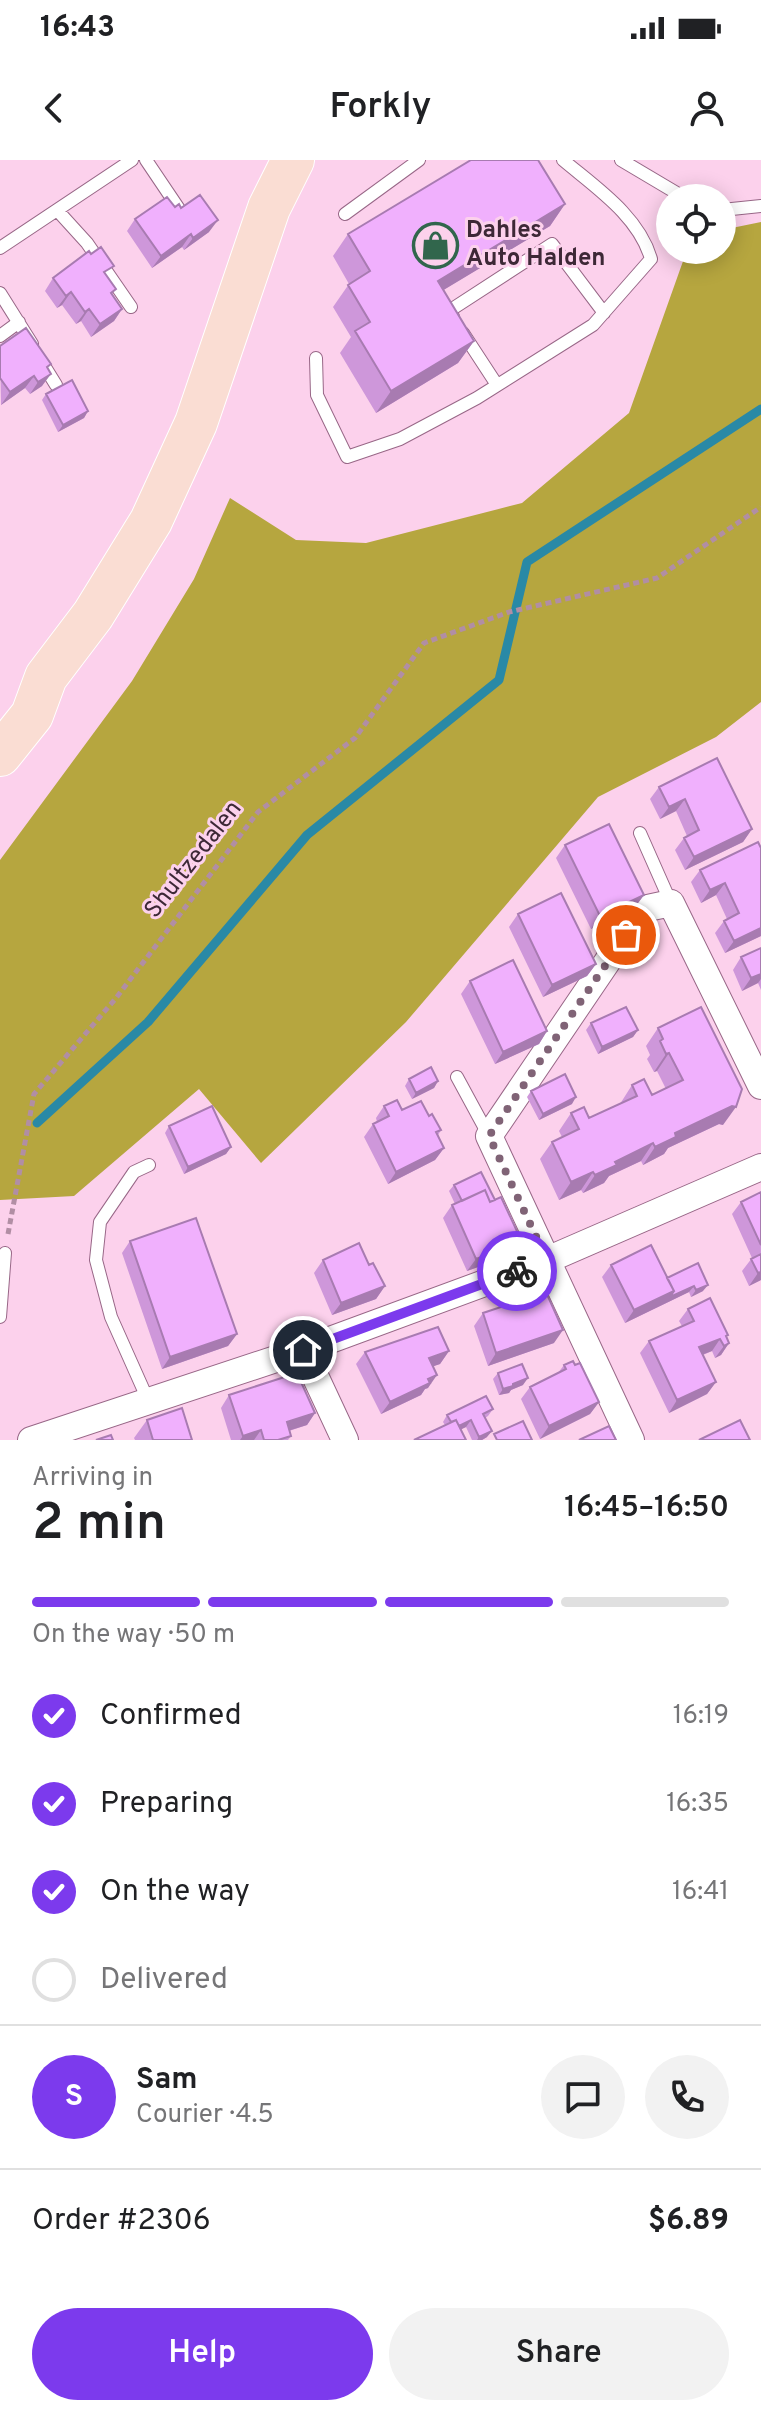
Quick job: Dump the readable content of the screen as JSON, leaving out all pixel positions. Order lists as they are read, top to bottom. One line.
{"streets":{"path":["Shultzedalen"]},"places":{"shop":["Dahles Auto Halden"]},"page":{"status":"16:43","header":"Forkly","heading":["2 min","Arriving in","16:45–16:50"],"panel":["Sam","Courier · 4.5","Order #2306","$6.89"],"bar":"On the way · 50 m","list":[["Confirmed","16:19"],["Preparing","16:35"],["On the way","16:41"],"Delivered"],"round":"S","buttons":["Help","Share"]}}
